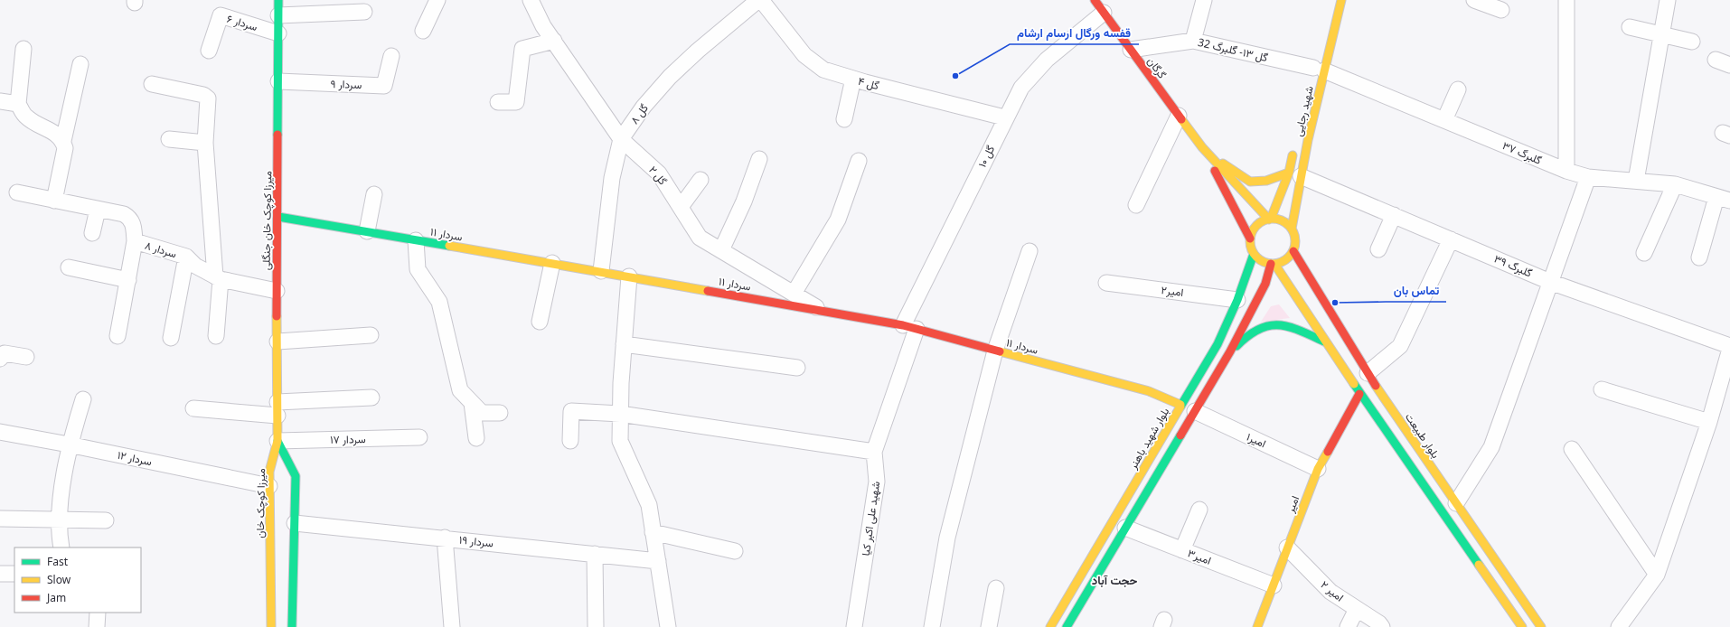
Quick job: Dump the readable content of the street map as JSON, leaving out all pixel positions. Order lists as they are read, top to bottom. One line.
{"streets":{"main road":["گرگان","شهید رجایی","میرزا کوچک خان جنگلی","سردار ۱۱","بلوار طبیعت","بلوار شهید باهنر","میرزا کوچک خان","امیر"],"street":["سردار ۶","گل ۱۳- گلبرگ 32","گل ۴","سردار ۹","گل ۸","گلبرگ ۳۷","گل ۱۰","گل ۲","سردار ۸","گلبرگ ۳۹","امیر۲","سردار ۱۷","امیر۱","سردار ۱۲","شهید علی اکبر کیا","سردار ۱۹","امیر۳","امیر ۲"]},"crossings":[["سردار ۶","میرزا کوچک خان جنگلی"],["گل ۱۳- گلبرگ 32","گرگان"],["گل ۱۳- گلبرگ 32","شهید رجایی"],["گل ۱۳- گلبرگ 32","گلبرگ ۳۷"],["گرگان","گل ۱۰"],["گل ۴","گل ۱۰"],["سردار ۹","میرزا کوچک خان جنگلی"],["شهید رجایی","گلبرگ ۳۷"],["شهید رجایی","گلبرگ ۳۹"],["شهید رجایی","بلوار طبیعت"],["شهید رجایی","بلوار شهید باهنر"],["گل ۸","گل ۲"],["گل ۸","سردار ۱۱"],["گل ۱۰","سردار ۱۱"],["گل ۱۰","شهید علی اکبر کیا"],["گل ۲","سردار ۱۱"],["میرزا کوچک خان جنگلی","سردار ۱۱"],["میرزا کوچک خان جنگلی","سردار ۸"],["میرزا کوچک خان جنگلی","سردار ۱۷"],["میرزا کوچک خان جنگلی","میرزا کوچک خان"],["سردار ۱۱","بلوار شهید باهنر"],["سردار ۱۱","امیر۱"],["سردار ۱۱","شهید علی اکبر کیا"],["امیر۲","بلوار شهید باهنر"],["بلوار طبیعت","بلوار شهید باهنر"],["بلوار شهید باهنر","امیر۱"],["بلوار شهید باهنر","امیر۳"],["سردار ۱۷","میرزا کوچک خان"],["امیر۱","امیر"],["سردار ۱۲","میرزا کوچک خان"],["امیر","امیر۳"],["امیر","امیر ۲"]],"districts":["حجت آباد"],"places":["قفسه ورگال ارسام ارشام","تماس بان"],"legend":["Fast","Slow","Jam"]}
